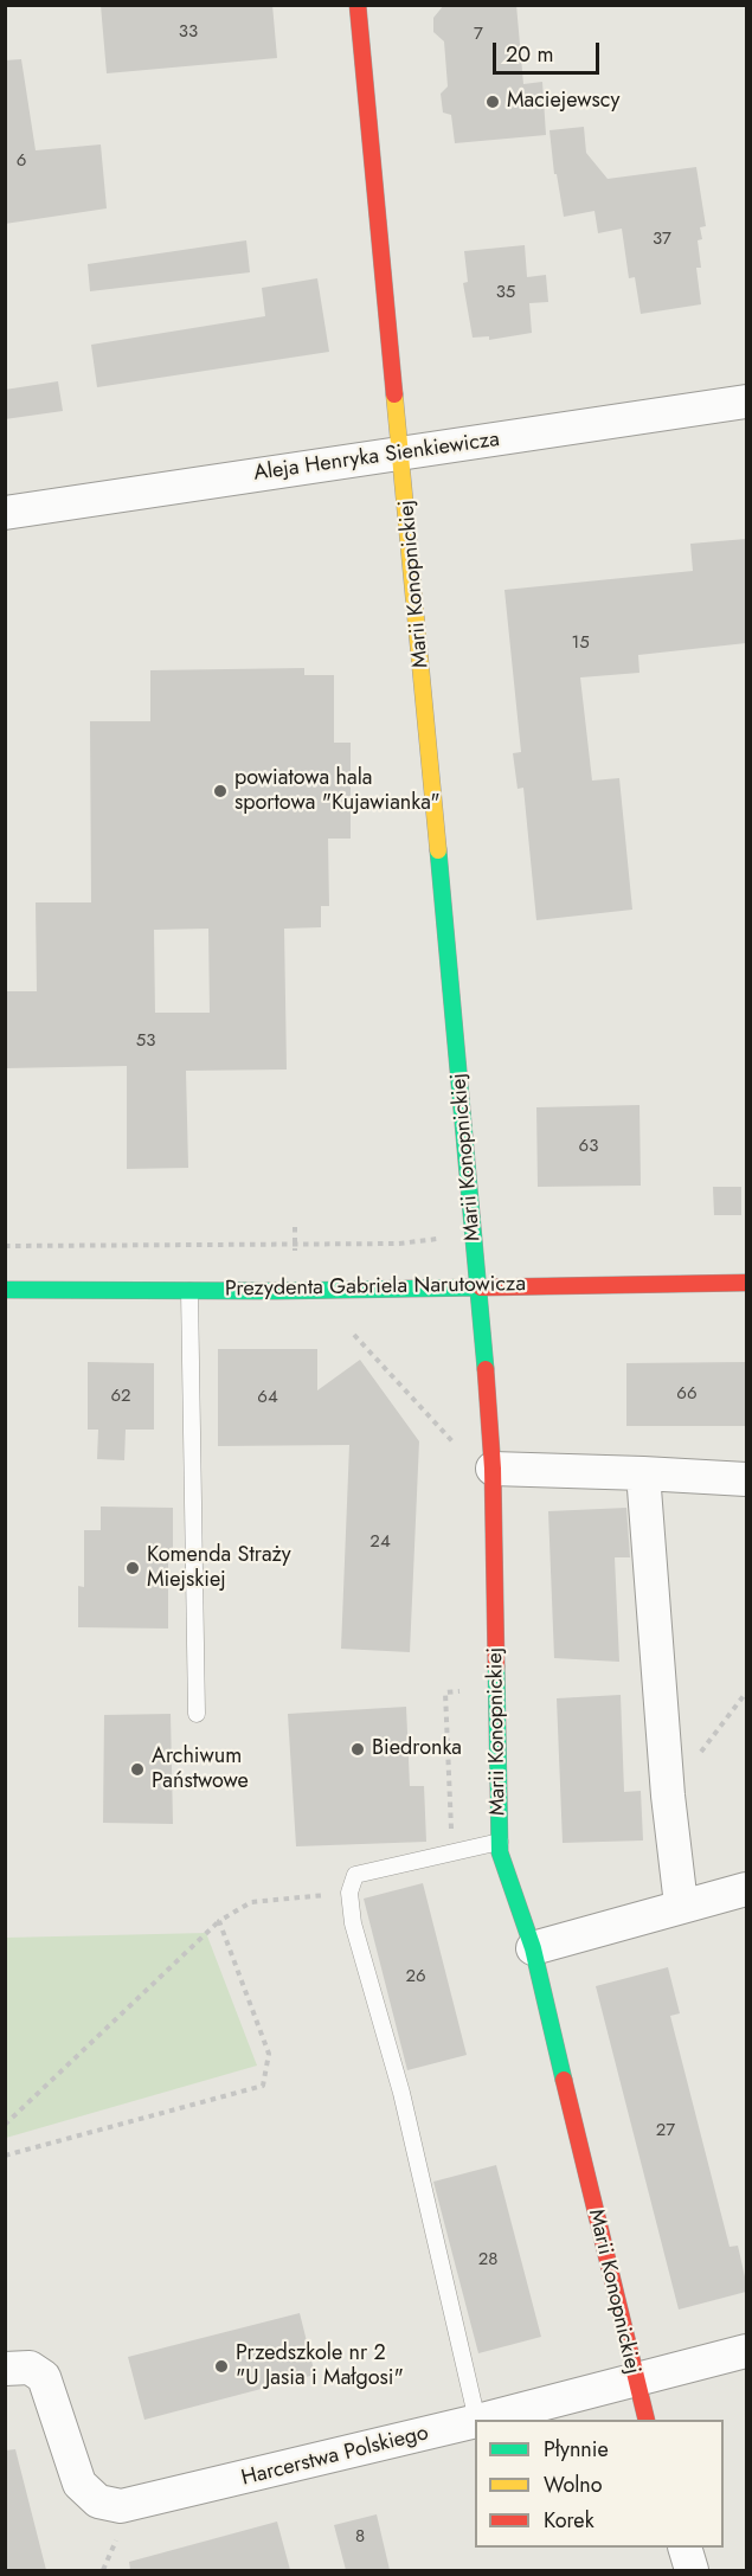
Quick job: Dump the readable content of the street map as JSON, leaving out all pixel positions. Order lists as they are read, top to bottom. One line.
{"streets":{"street":["Aleja Henryka Sienkiewicza","Marii Konopnickiej","Prezydenta Gabriela Narutowicza","Harcerstwa Polskiego"]},"crossings":[["Aleja Henryka Sienkiewicza","Marii Konopnickiej"],["Marii Konopnickiej","Prezydenta Gabriela Narutowicza"],["Marii Konopnickiej","Harcerstwa Polskiego"]],"places":["Maciejewscy","powiatowa hala sportowa \"Kujawianka\"","Komenda Straży Miejskiej","Biedronka","Archiwum Państwowe","Przedszkole nr 2 \"U Jasia i Małgosi\""],"house_numbers":["33","7","6","37","35","15","53","63","66","62","64","24","26","27","28","8"],"legend":["Płynnie","Wolno","Korek"],"scale_bar":"20 m"}
